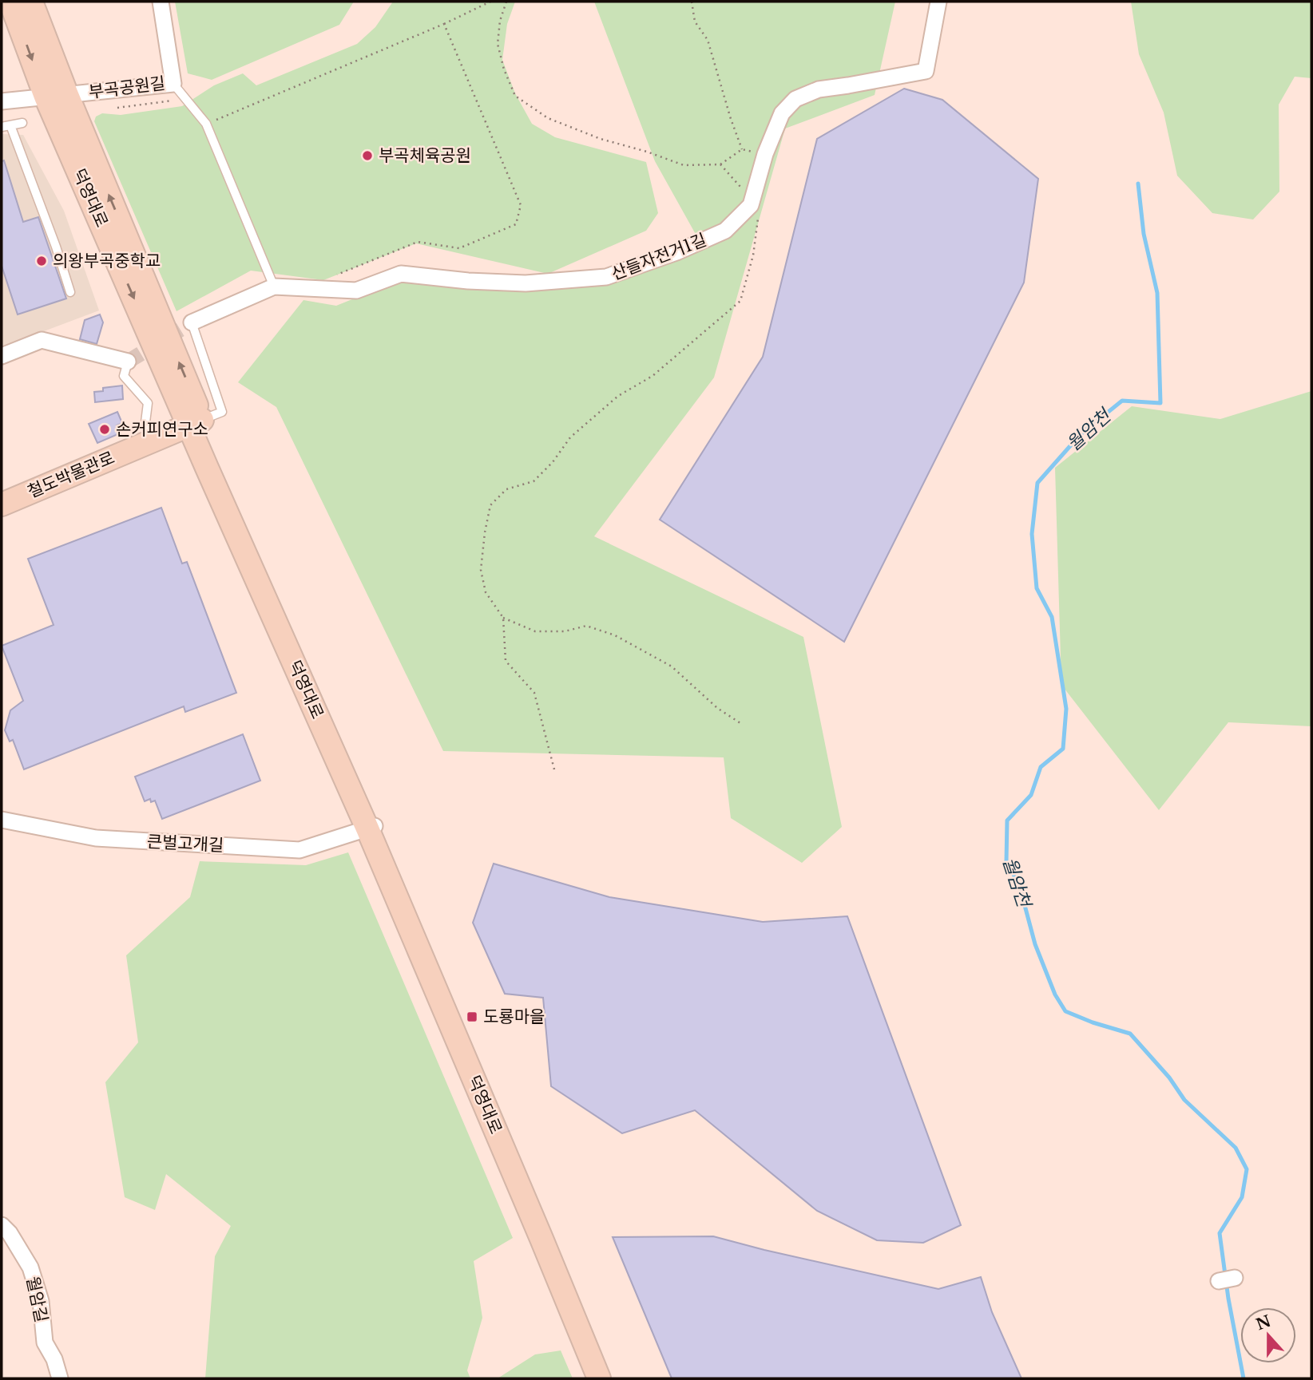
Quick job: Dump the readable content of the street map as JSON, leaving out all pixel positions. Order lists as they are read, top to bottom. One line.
{"streets":{"street":["부곡공원길","덕영대로","산들자전거1길","철도박물관로","큰벌고개길","월암길"]},"crossings":[["부곡공원길","덕영대로"],["덕영대로","철도박물관로"],["덕영대로","큰벌고개길"]],"water":["월암천"],"places":{"other":["부곡체육공원","의왕부곡중학교","손커피연구소"],"transit":["도룡마을"]},"north":"top"}
